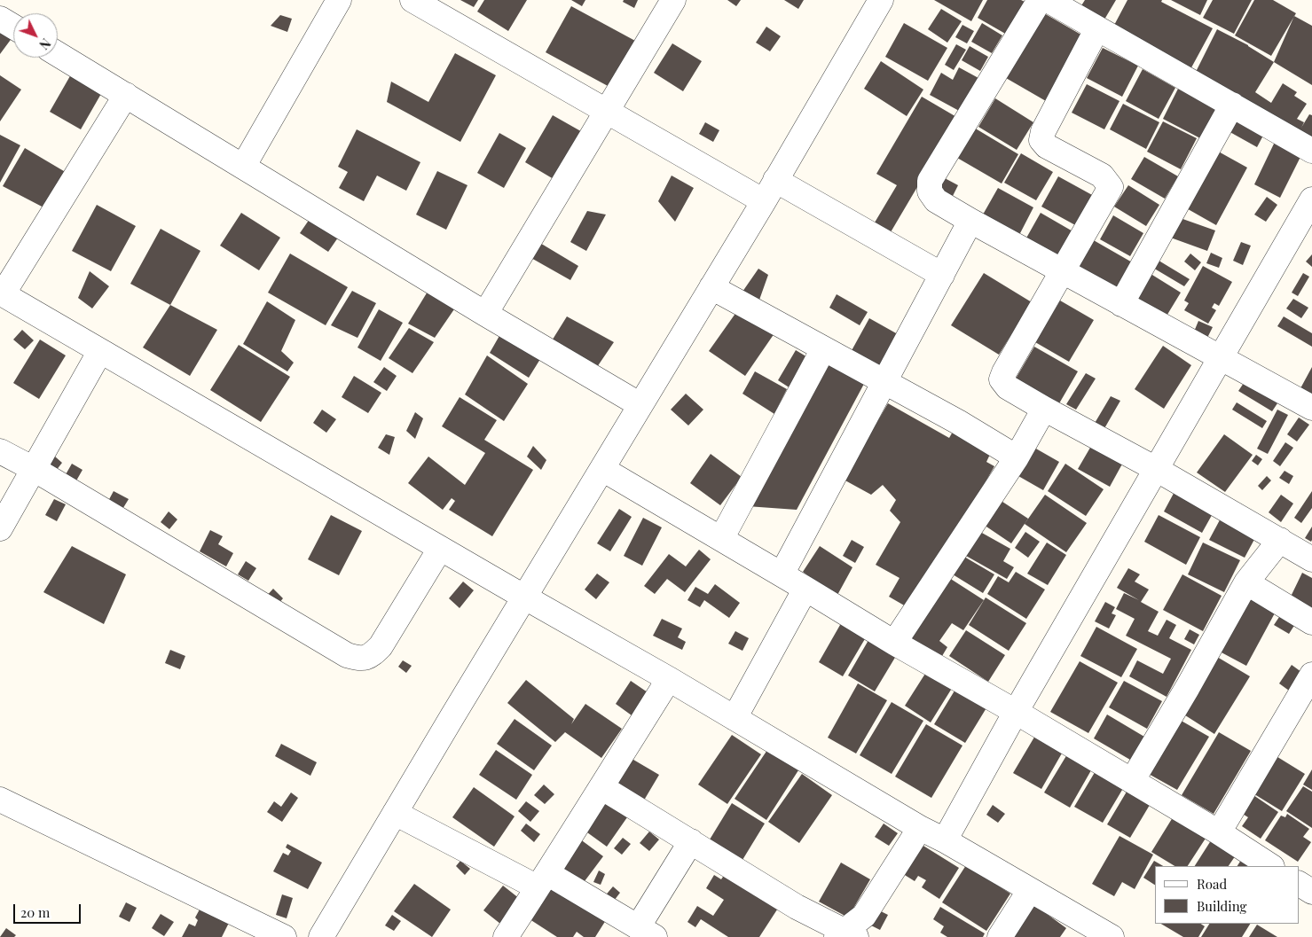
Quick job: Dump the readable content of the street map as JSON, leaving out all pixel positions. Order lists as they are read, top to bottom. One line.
{"legend":["Road","Building"],"scale_bar":"20 m","north":"bottom right"}
